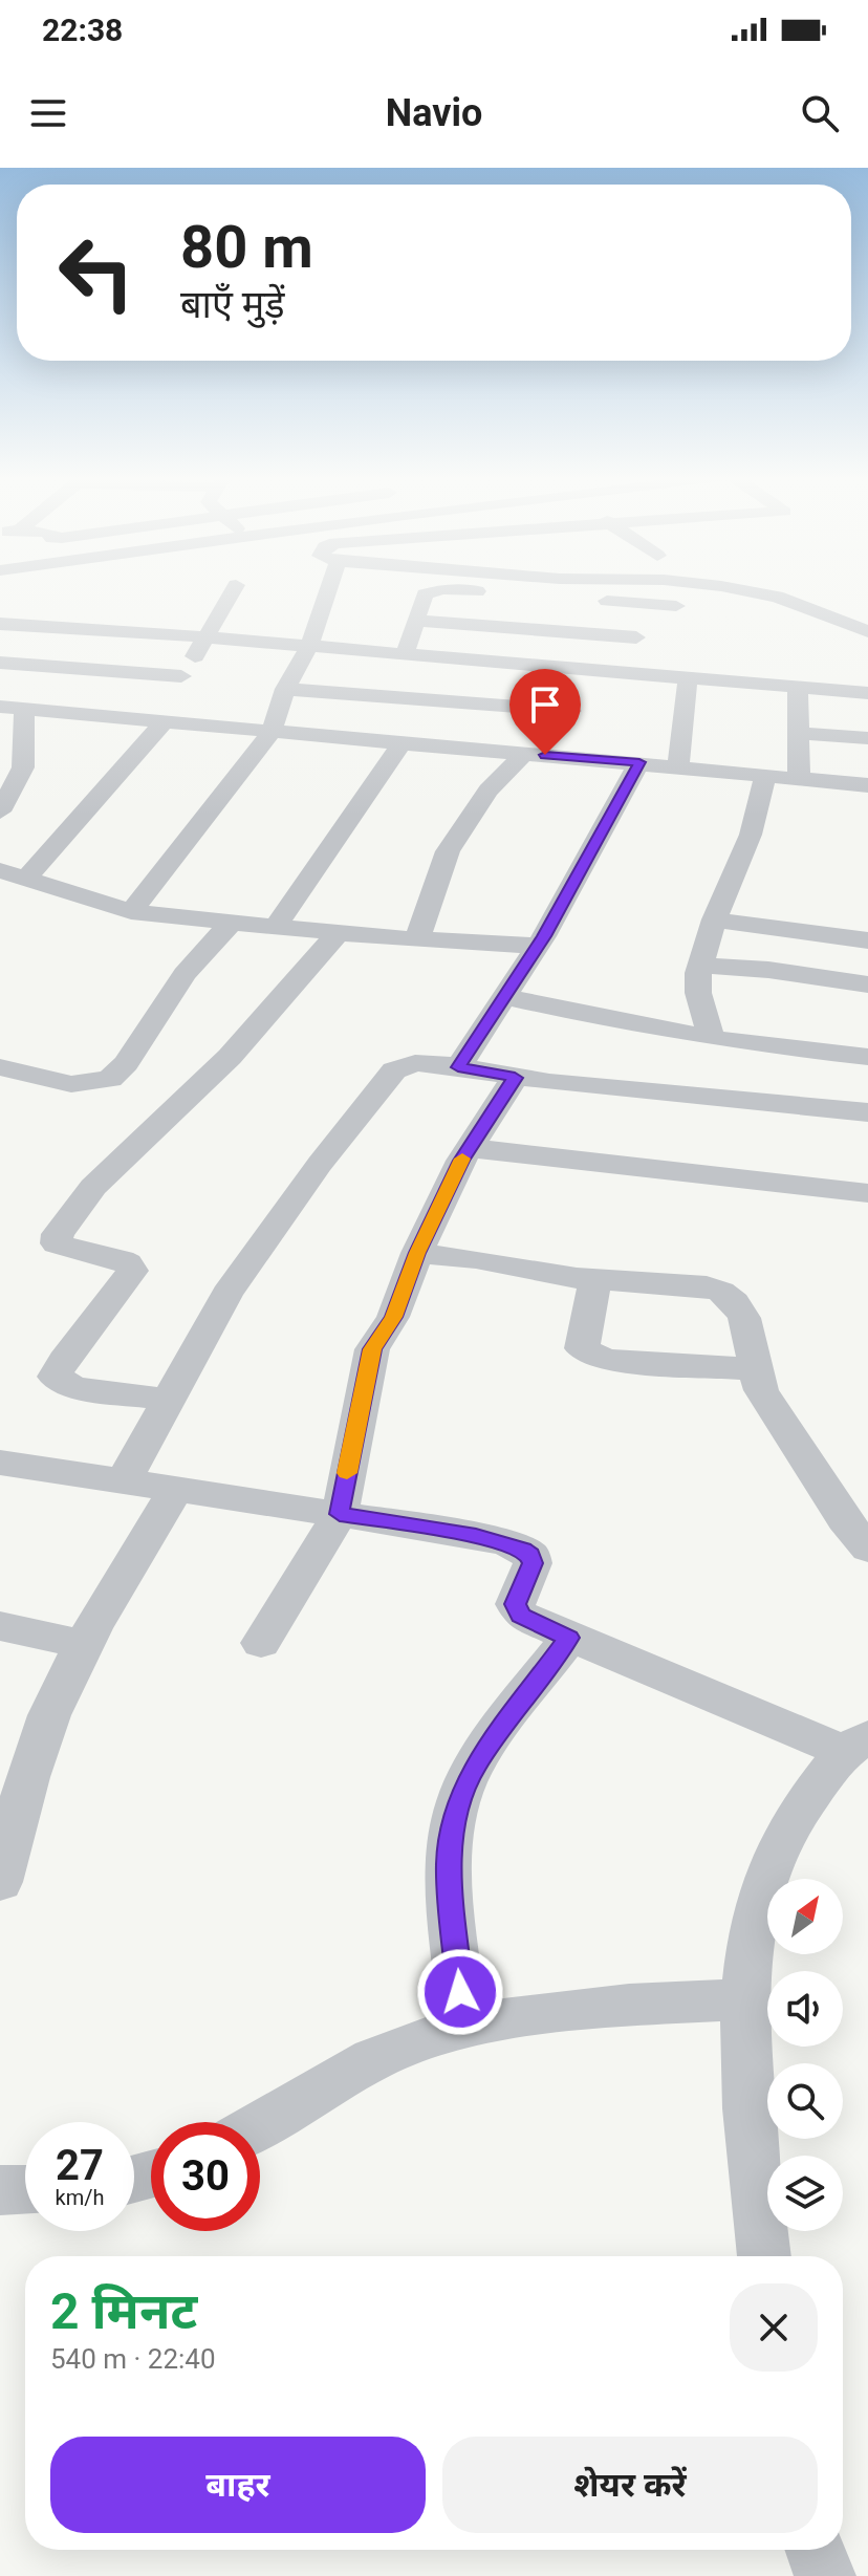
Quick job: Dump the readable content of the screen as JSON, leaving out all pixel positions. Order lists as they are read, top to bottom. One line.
{"north":"top right","page":{"status":"22:38","header":"Navio","turn":["80 m","बाएँ मुड़ें"],"speed":"27 km/h","limit":"30","heading":["2 मिनट","540 m · 22:40"],"buttons":["बाहर","शेयर करें"]}}
